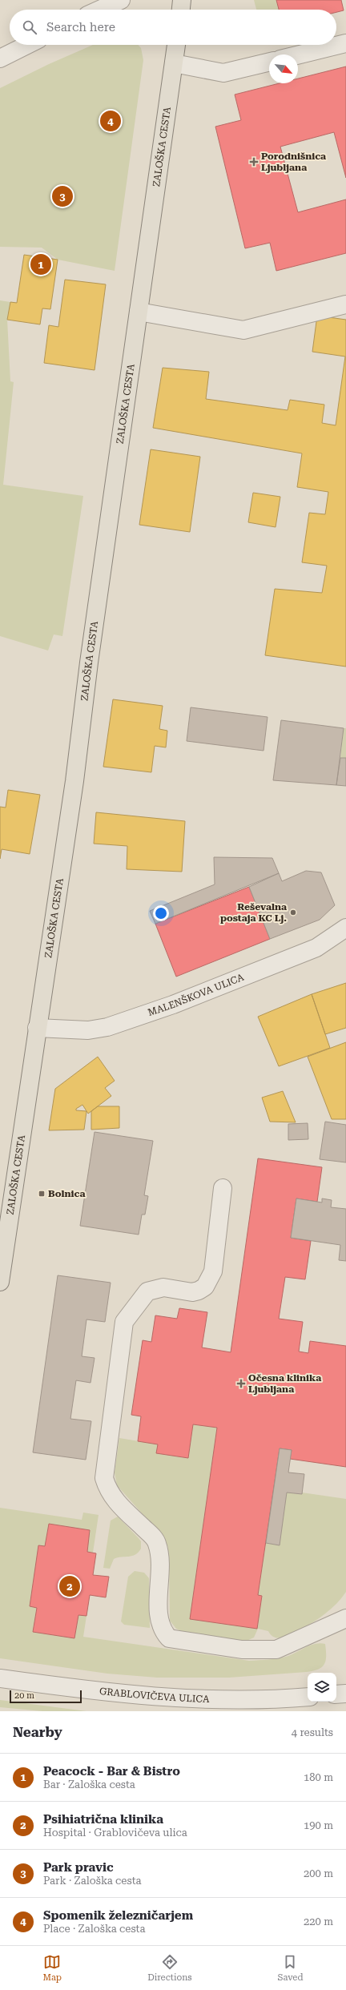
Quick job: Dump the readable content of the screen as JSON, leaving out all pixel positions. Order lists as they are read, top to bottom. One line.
{"streets":{"main road":["ZALOŠKA CESTA"],"street":["MALENŠKOVA ULICA","GRABLOVIČEVA ULICA"]},"crossings":[["ZALOŠKA CESTA","MALENŠKOVA ULICA"]],"places":{"health":["Porodnišnica Ljubljana","Očesna klinika Ljubljana"],"other":["Reševalna postaja KC Lj."],"transit":["Bolnica"]},"scale_bar":"20 m","north":"bottom right","page":{"search":"Search here","pins":["4","3","1","2"],"scale":"20 m","heading":["Nearby","4 results"],"list":[{"mark":"1","name":"Peacock - Bar & Bistro","note":"Bar · Zaloška cesta","value":"180 m"},{"mark":"2","name":"Psihiatrična klinika","note":"Hospital · Grablovičeva ulica","value":"190 m"},{"mark":"3","name":"Park pravic","note":"Park · Zaloška cesta","value":"200 m"},{"mark":"4","name":"Spomenik železničarjem","note":"Place · Zaloška cesta","value":"220 m"}],"nav":["Map","Directions","Saved"]}}
